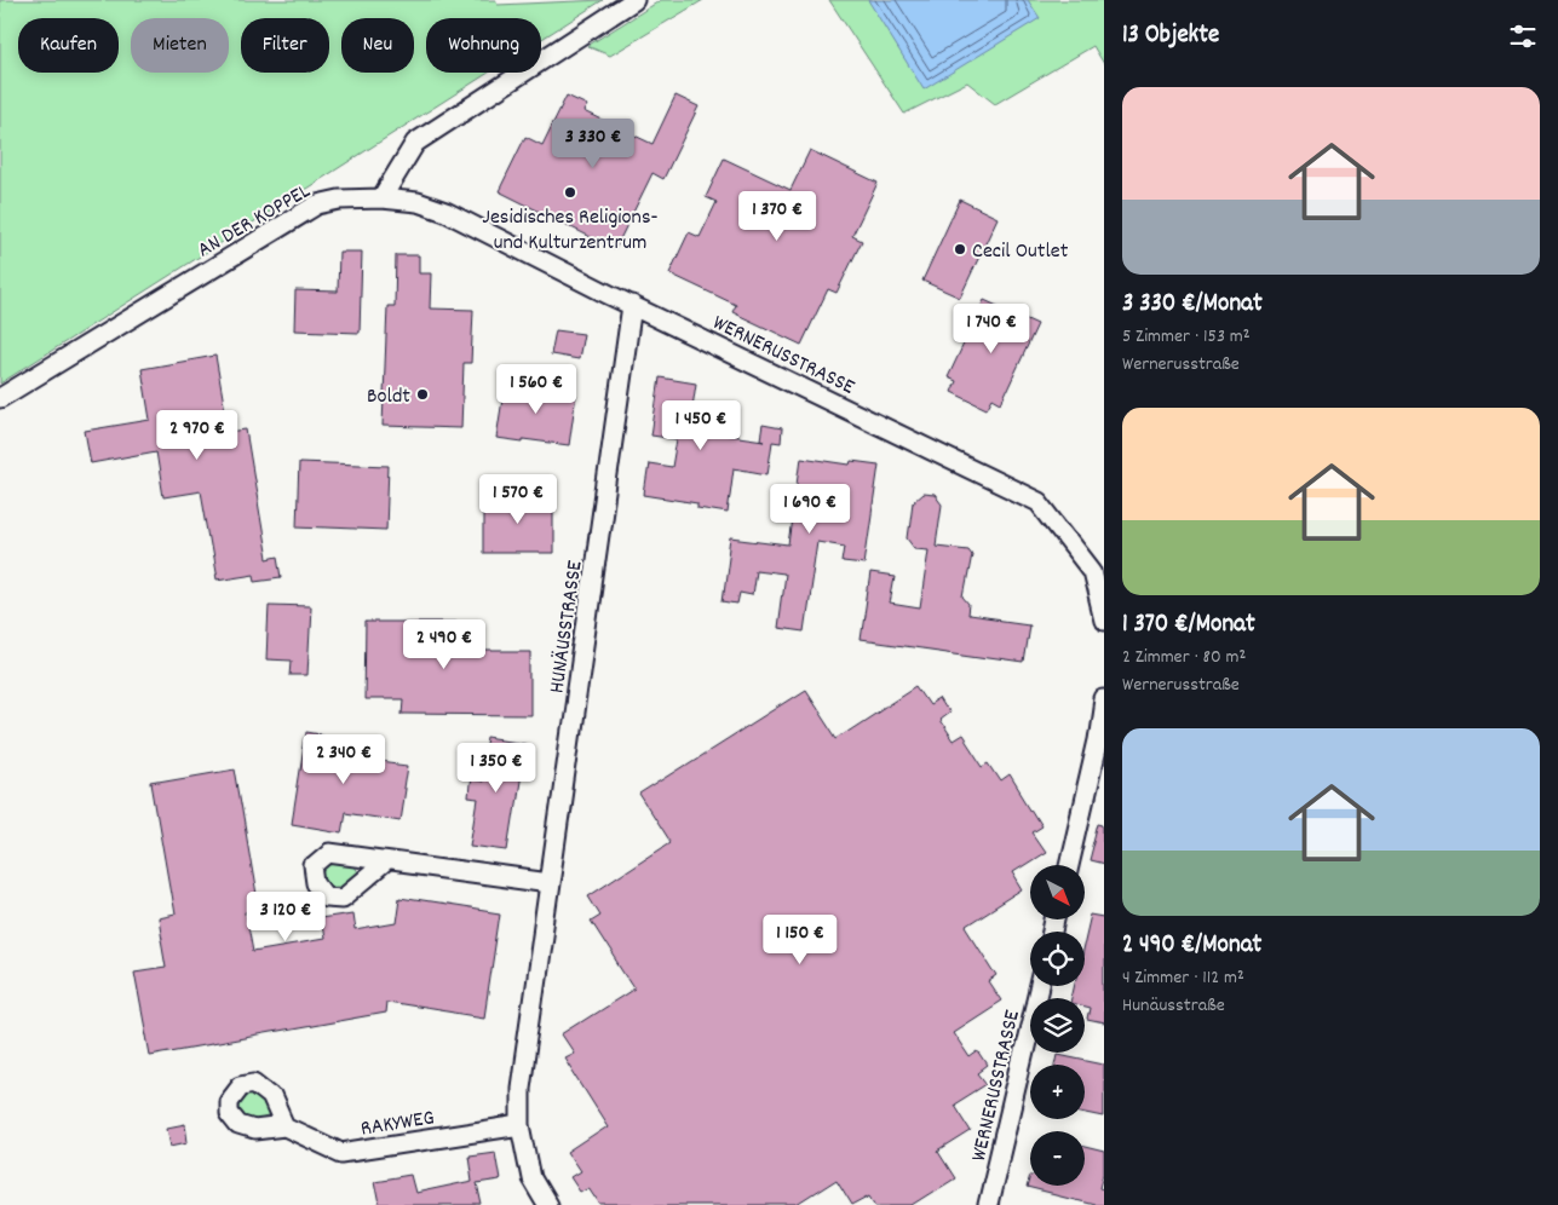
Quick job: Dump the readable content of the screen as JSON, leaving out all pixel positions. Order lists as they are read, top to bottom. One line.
{"streets":{"street":["AN DER KOPPEL","WERNERUSSTRASSE","HUNÄUSSTRASSE","RAKYWEG"]},"crossings":[["AN DER KOPPEL","WERNERUSSTRASSE"],["WERNERUSSTRASSE","HUNÄUSSTRASSE"],["HUNÄUSSTRASSE","RAKYWEG"]],"places":["Jesidisches Religions- und Kulturzentrum","Cecil Outlet","Boldt"],"north":"bottom right","page":{"heading":"13 Objekte","chip":["Kaufen","Mieten","Filter","Neu","Wohnung"],"list":[{"name":"3 330 €/Monat","note":"5 Zimmer · 153 m² · Wernerusstraße"},{"name":"1 370 €/Monat","note":"2 Zimmer · 80 m² · Wernerusstraße"},{"name":"2 490 €/Monat","note":"4 Zimmer · 112 m² · Hunäusstraße"}],"price":["3 330 €","1 370 €","1 740 €","1 560 €","1 450 €","2 970 €","1 570 €","1 690 €","2 490 €","2 340 €","1 350 €","3 120 €","1 150 €"],"map_buttons":["+","−"]}}
